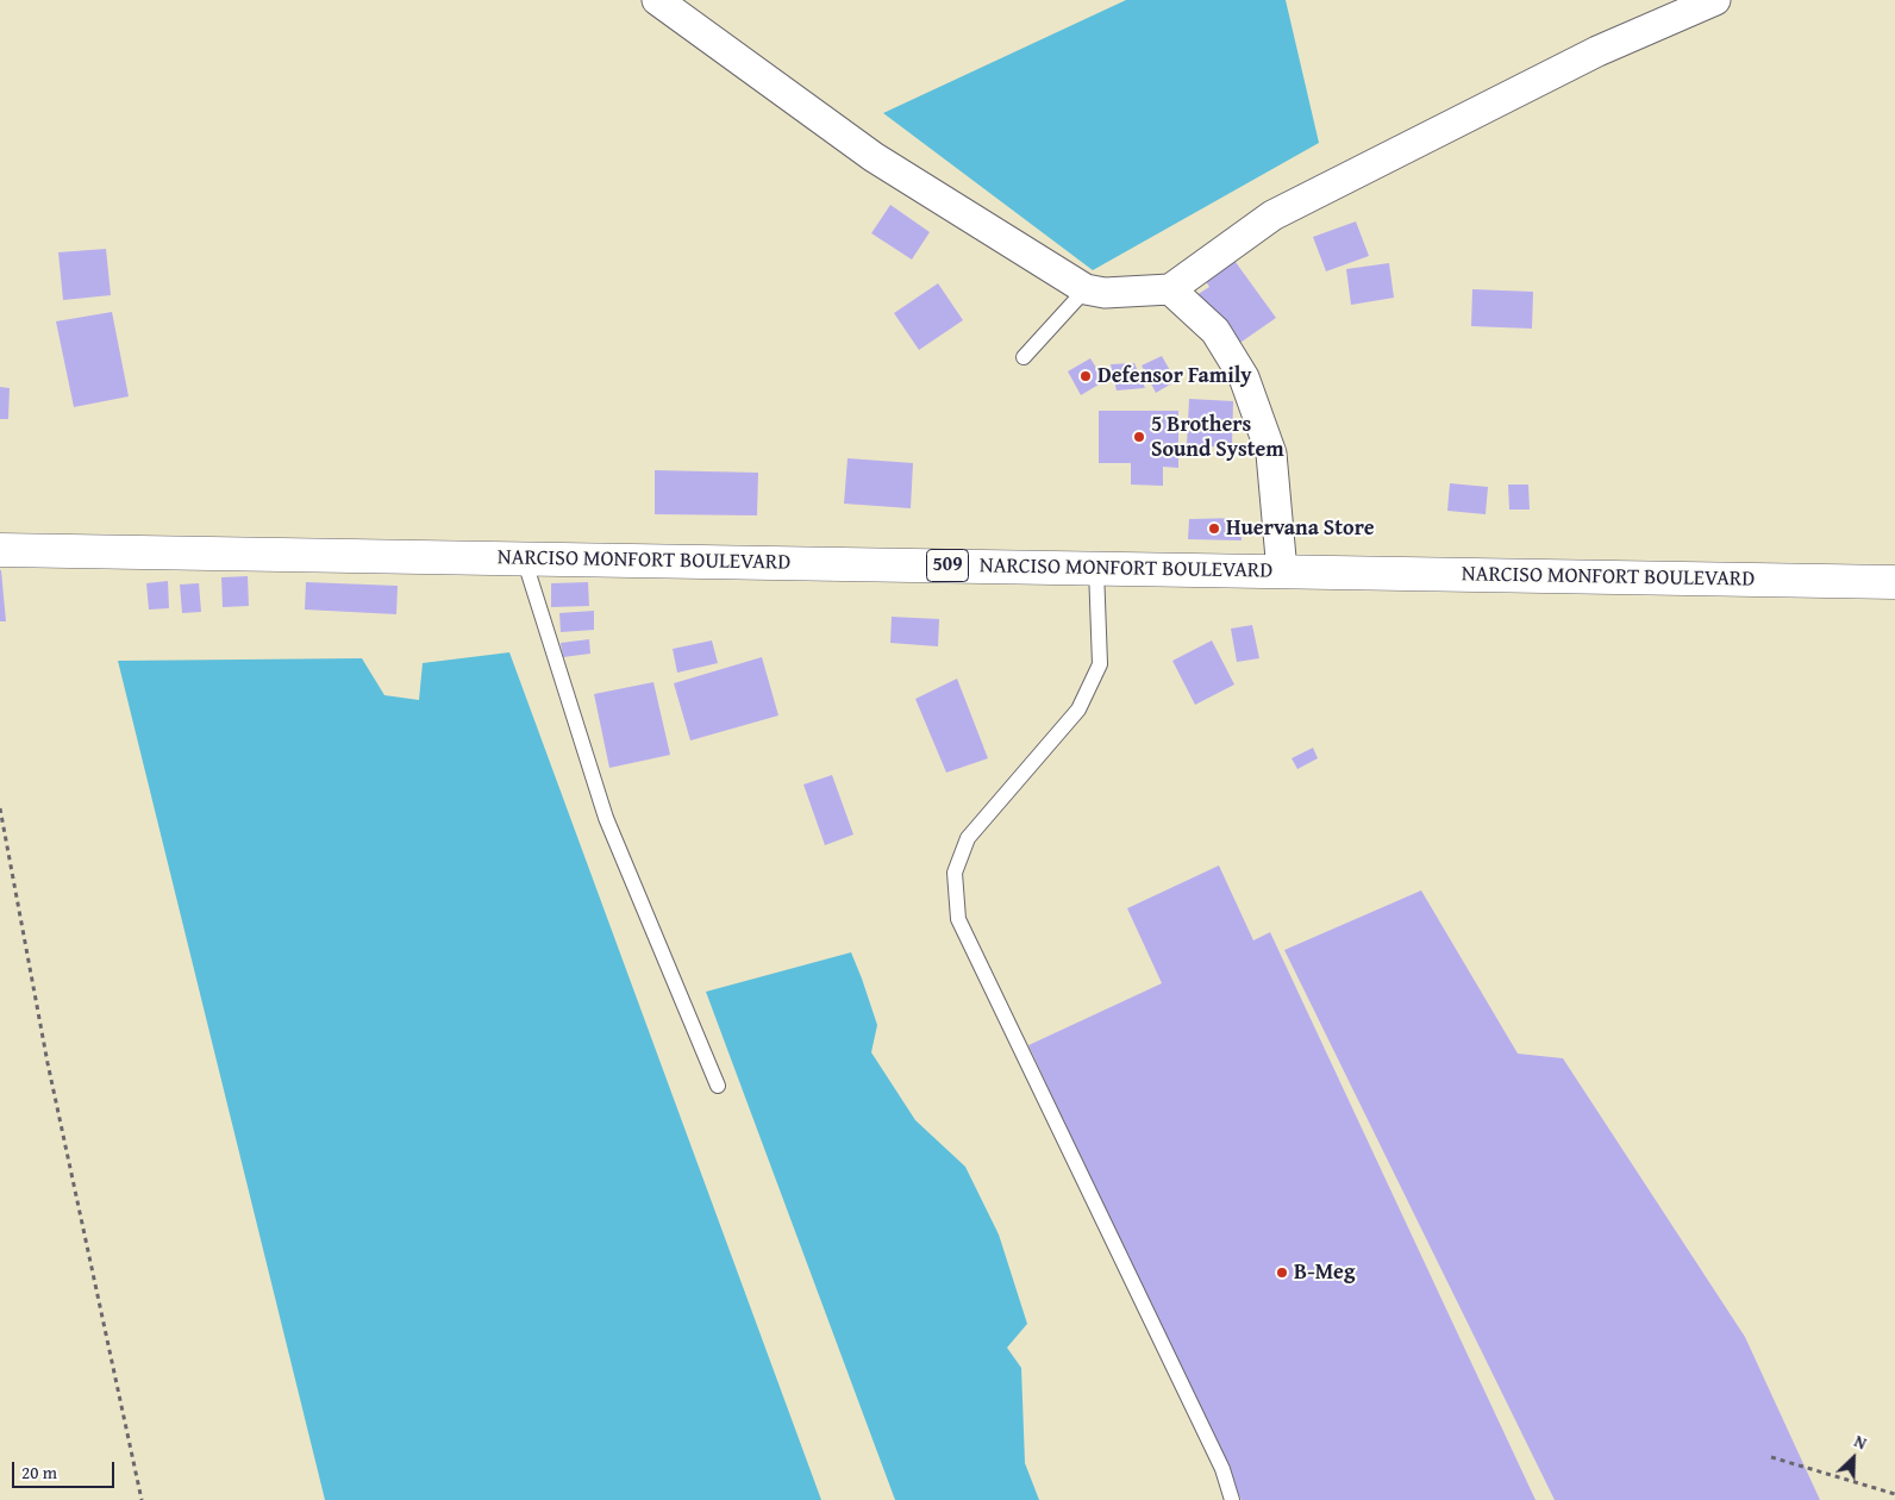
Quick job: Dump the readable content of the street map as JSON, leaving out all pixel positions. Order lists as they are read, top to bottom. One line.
{"streets":{"main road":["NARCISO MONFORT BOULEVARD","509"]},"places":["Defensor Family","5 Brothers Sound System","Huervana Store","B-Meg"],"scale_bar":"20 m","north":"top right"}
